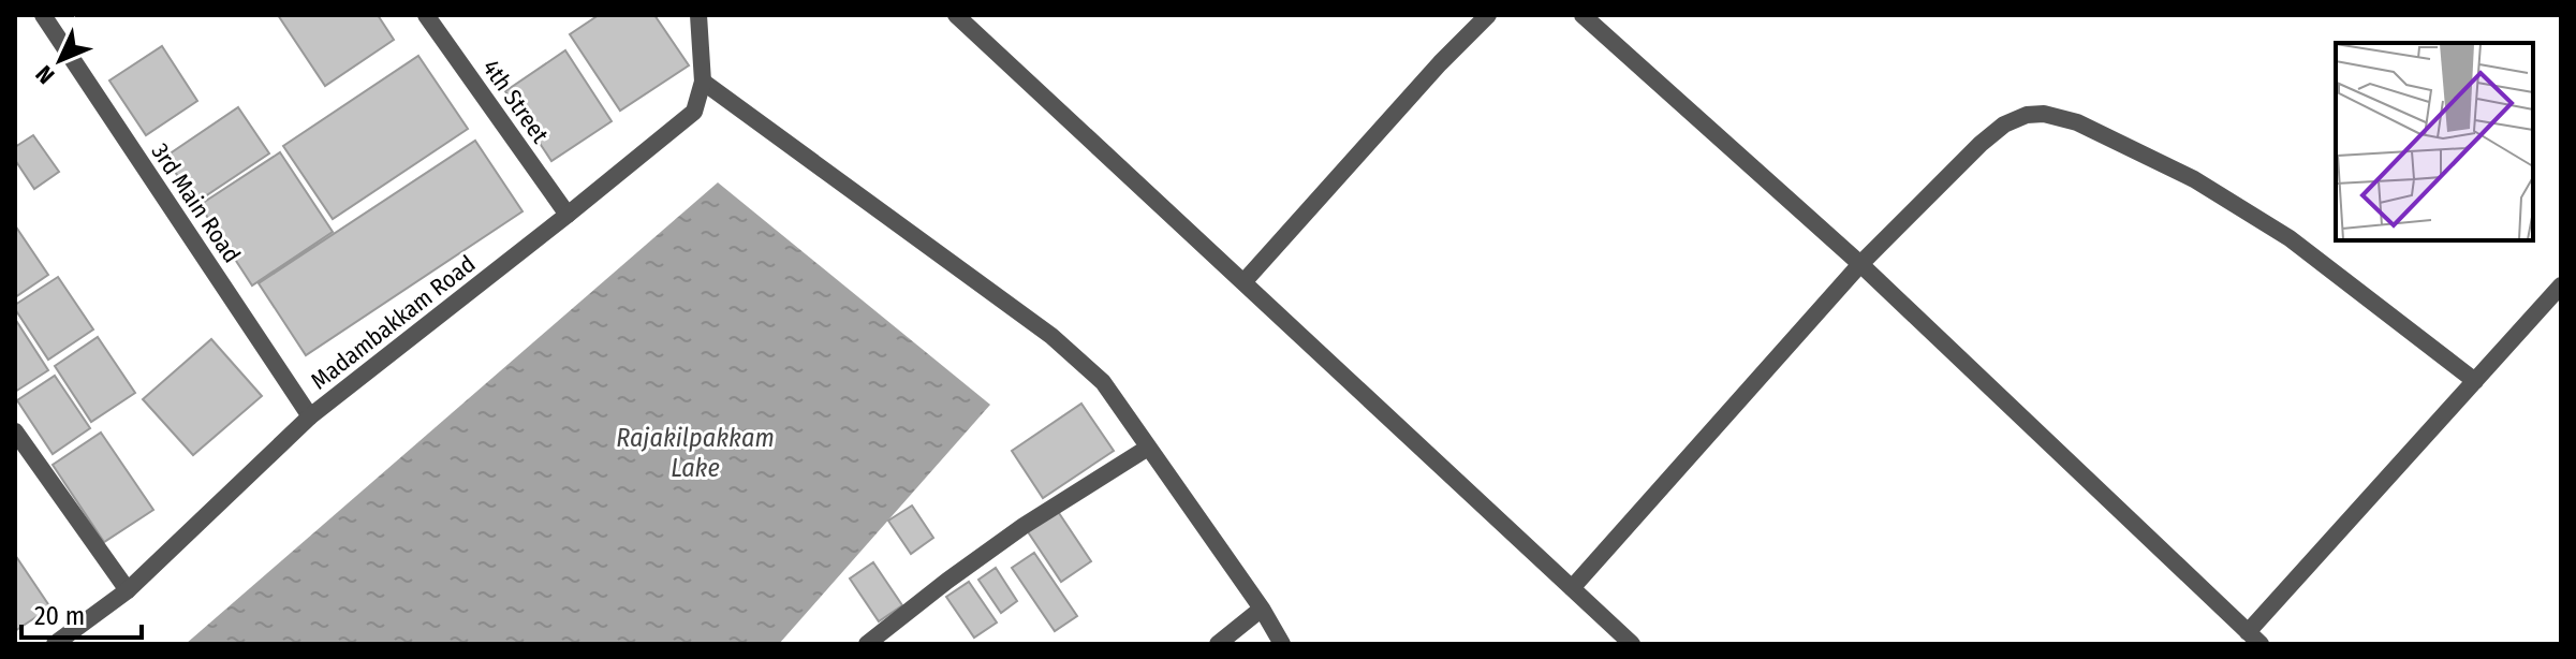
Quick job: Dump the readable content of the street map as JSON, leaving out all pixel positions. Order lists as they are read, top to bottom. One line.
{"streets":{"street":["4th Street","3rd Main Road","Madambakkam Road"]},"crossings":[["4th Street","Madambakkam Road"],["3rd Main Road","Madambakkam Road"]],"water":["Rajakilpakkam Lake"],"scale_bar":"20 m","north":"bottom left"}
